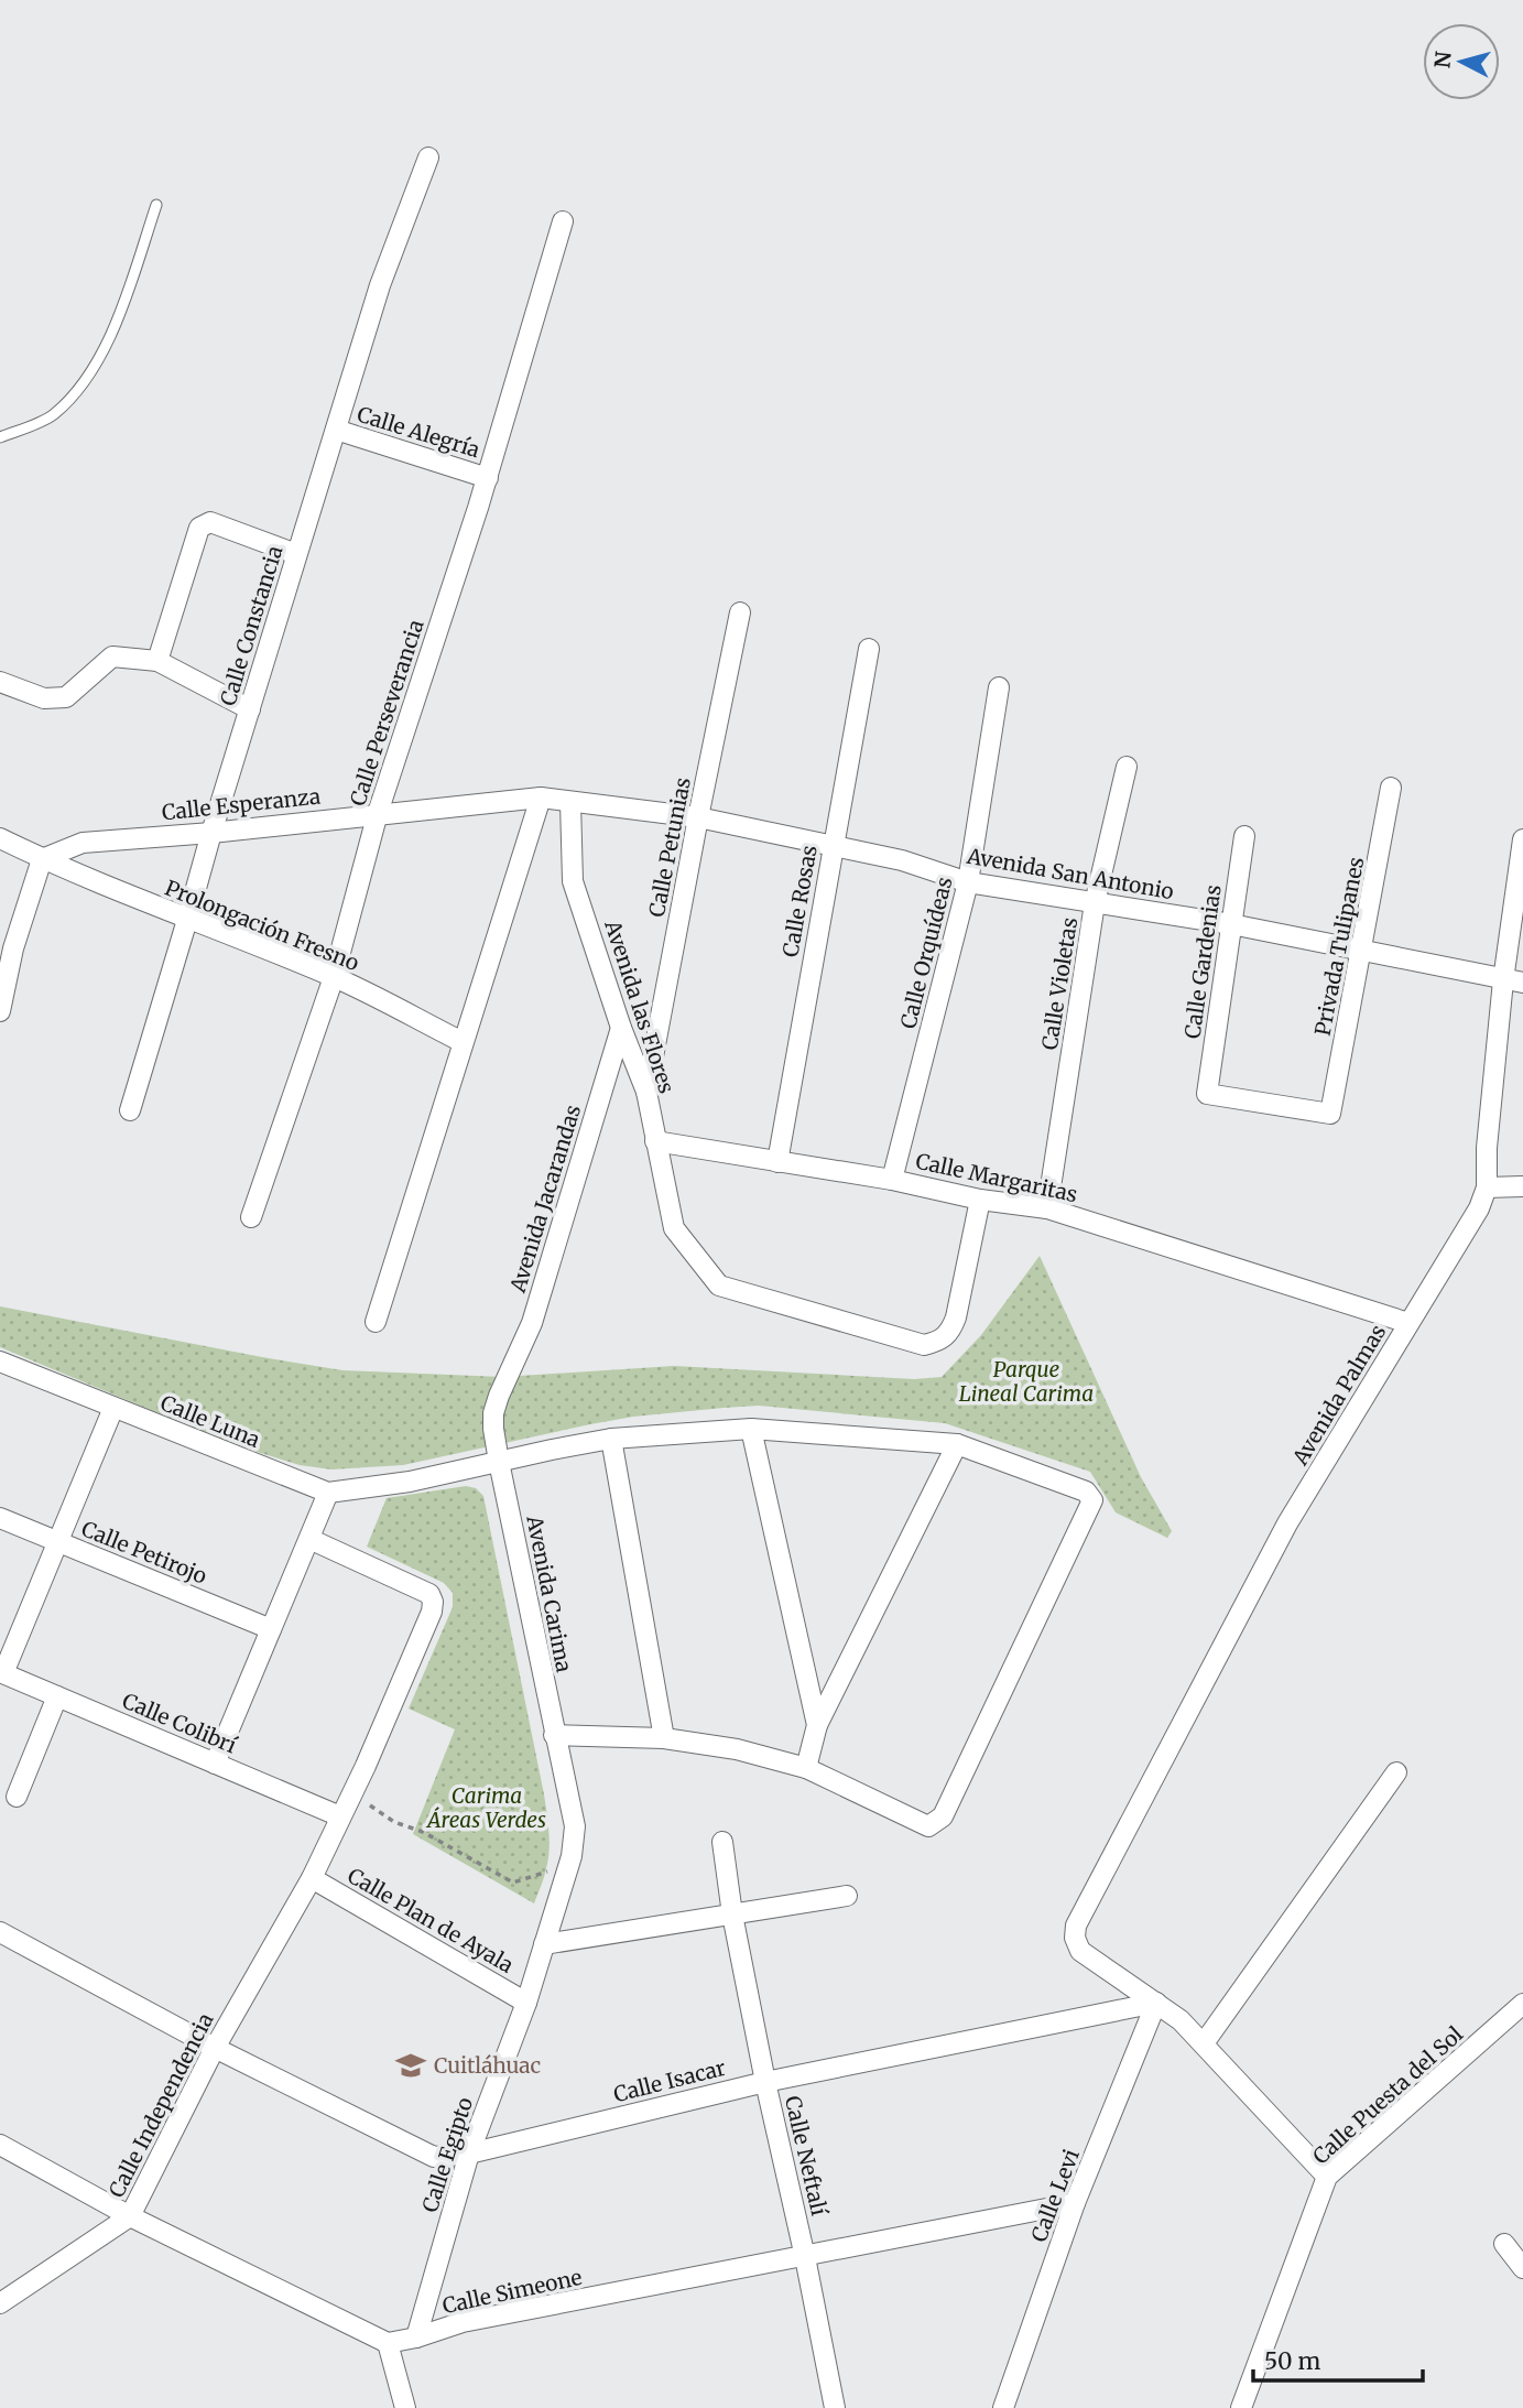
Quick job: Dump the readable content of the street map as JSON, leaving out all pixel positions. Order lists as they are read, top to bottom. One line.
{"streets":{"street":["Calle Alegría","Calle Constancia","Calle Perseverancia","Calle Esperanza","Calle Petunias","Avenida San Antonio","Calle Rosas","Prolongación Fresno","Privada Tulipanes","Calle Orquídeas","Calle Gardenias","Calle Violetas","Avenida las Flores","Calle Margaritas","Avenida Jacarandas","Avenida Palmas","Calle Luna","Calle Petirojo","Avenida Carima","Calle Colibrí","Calle Plan de Ayala","Calle Isacar","Calle Puesta del Sol","Calle Independencia","Calle Egipto","Calle Neftalí","Calle Levi","Calle Simeone"]},"crossings":[["Calle Alegría","Calle Constancia"],["Calle Alegría","Calle Perseverancia"],["Calle Constancia","Calle Esperanza"],["Calle Constancia","Prolongación Fresno"],["Calle Perseverancia","Calle Esperanza"],["Calle Perseverancia","Prolongación Fresno"],["Calle Esperanza","Avenida San Antonio"],["Calle Esperanza","Prolongación Fresno"],["Calle Petunias","Avenida San Antonio"],["Calle Petunias","Avenida las Flores"],["Avenida San Antonio","Calle Rosas"],["Avenida San Antonio","Privada Tulipanes"],["Avenida San Antonio","Calle Orquídeas"],["Avenida San Antonio","Calle Gardenias"],["Avenida San Antonio","Calle Violetas"],["Avenida San Antonio","Avenida las Flores"],["Avenida San Antonio","Avenida Palmas"],["Calle Rosas","Calle Margaritas"],["Privada Tulipanes","Calle Gardenias"],["Calle Orquídeas","Calle Margaritas"],["Calle Violetas","Calle Margaritas"],["Avenida las Flores","Calle Margaritas"],["Avenida las Flores","Avenida Jacarandas"],["Calle Margaritas","Avenida Palmas"],["Avenida Jacarandas","Calle Luna"],["Avenida Jacarandas","Avenida Carima"],["Avenida Palmas","Calle Isacar"],["Avenida Palmas","Calle Levi"],["Calle Luna","Avenida Carima"],["Avenida Carima","Calle Egipto"],["Calle Colibrí","Calle Independencia"],["Calle Plan de Ayala","Calle Independencia"],["Calle Plan de Ayala","Calle Egipto"],["Calle Isacar","Calle Independencia"],["Calle Isacar","Calle Egipto"],["Calle Isacar","Calle Neftalí"],["Calle Isacar","Calle Levi"],["Calle Egipto","Calle Simeone"],["Calle Neftalí","Calle Simeone"],["Calle Levi","Calle Simeone"]],"parks":["Parque Lineal Carima","Carima Áreas Verdes"],"places":{"school or university":["Cuitláhuac"]},"scale_bar":"50 m","north":"left"}
